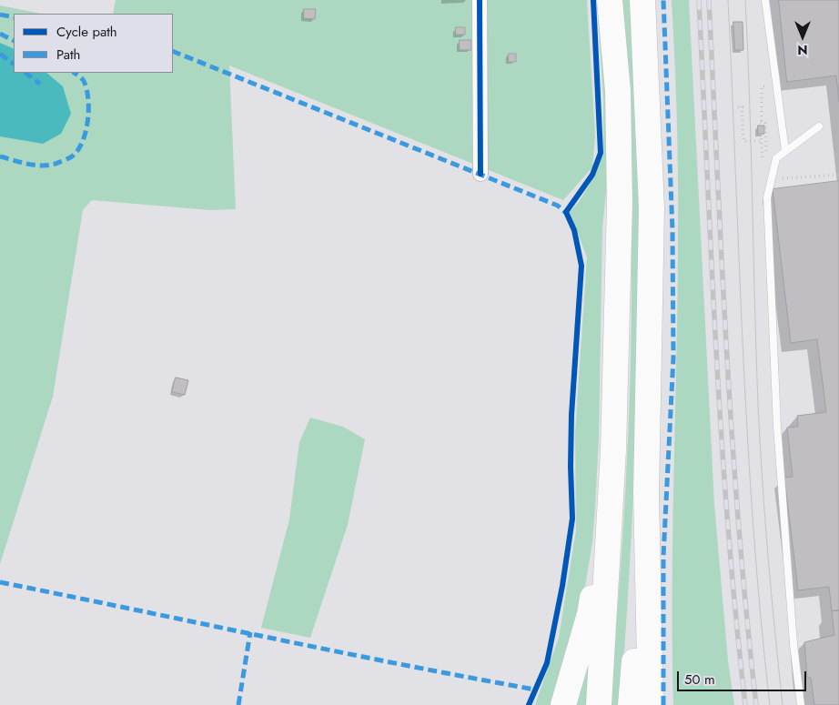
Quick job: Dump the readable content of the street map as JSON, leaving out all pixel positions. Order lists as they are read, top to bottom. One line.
{"legend":["Cycle path","Path"],"scale_bar":"50 m","north":"bottom"}
